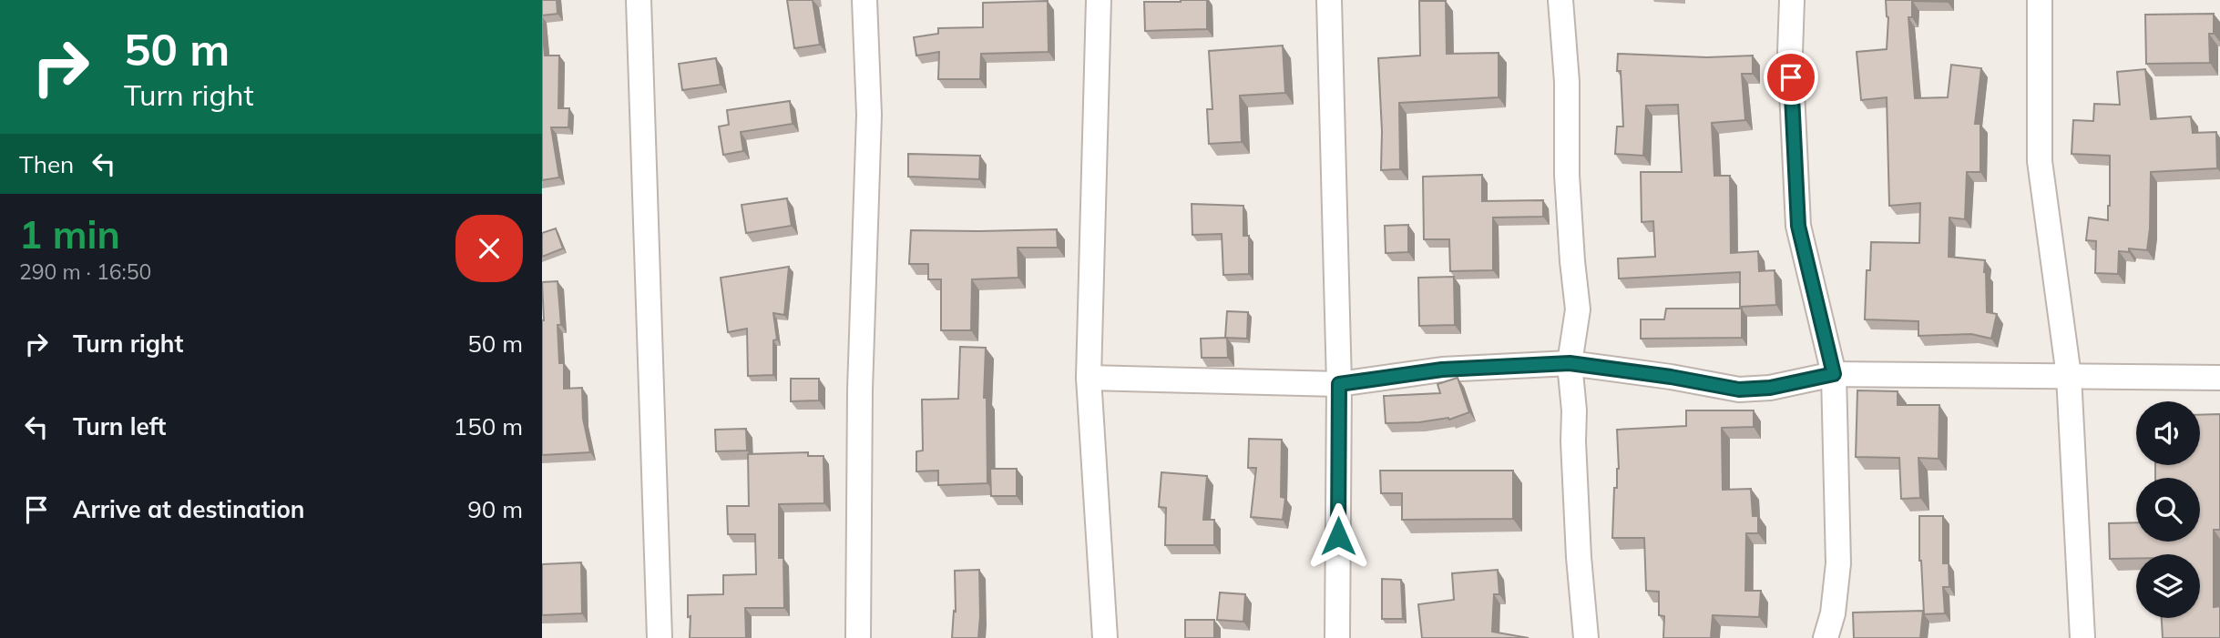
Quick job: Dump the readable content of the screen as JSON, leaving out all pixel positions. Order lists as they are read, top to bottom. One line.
{"page":{"turn":["50 m","Turn right"],"then":"Then","heading":["1 min","290 m · 16:50"],"list":[{"name":"Turn right","value":"50 m"},{"name":"Turn left","value":"150 m"},{"name":"Arrive at destination","value":"90 m"}]}}
